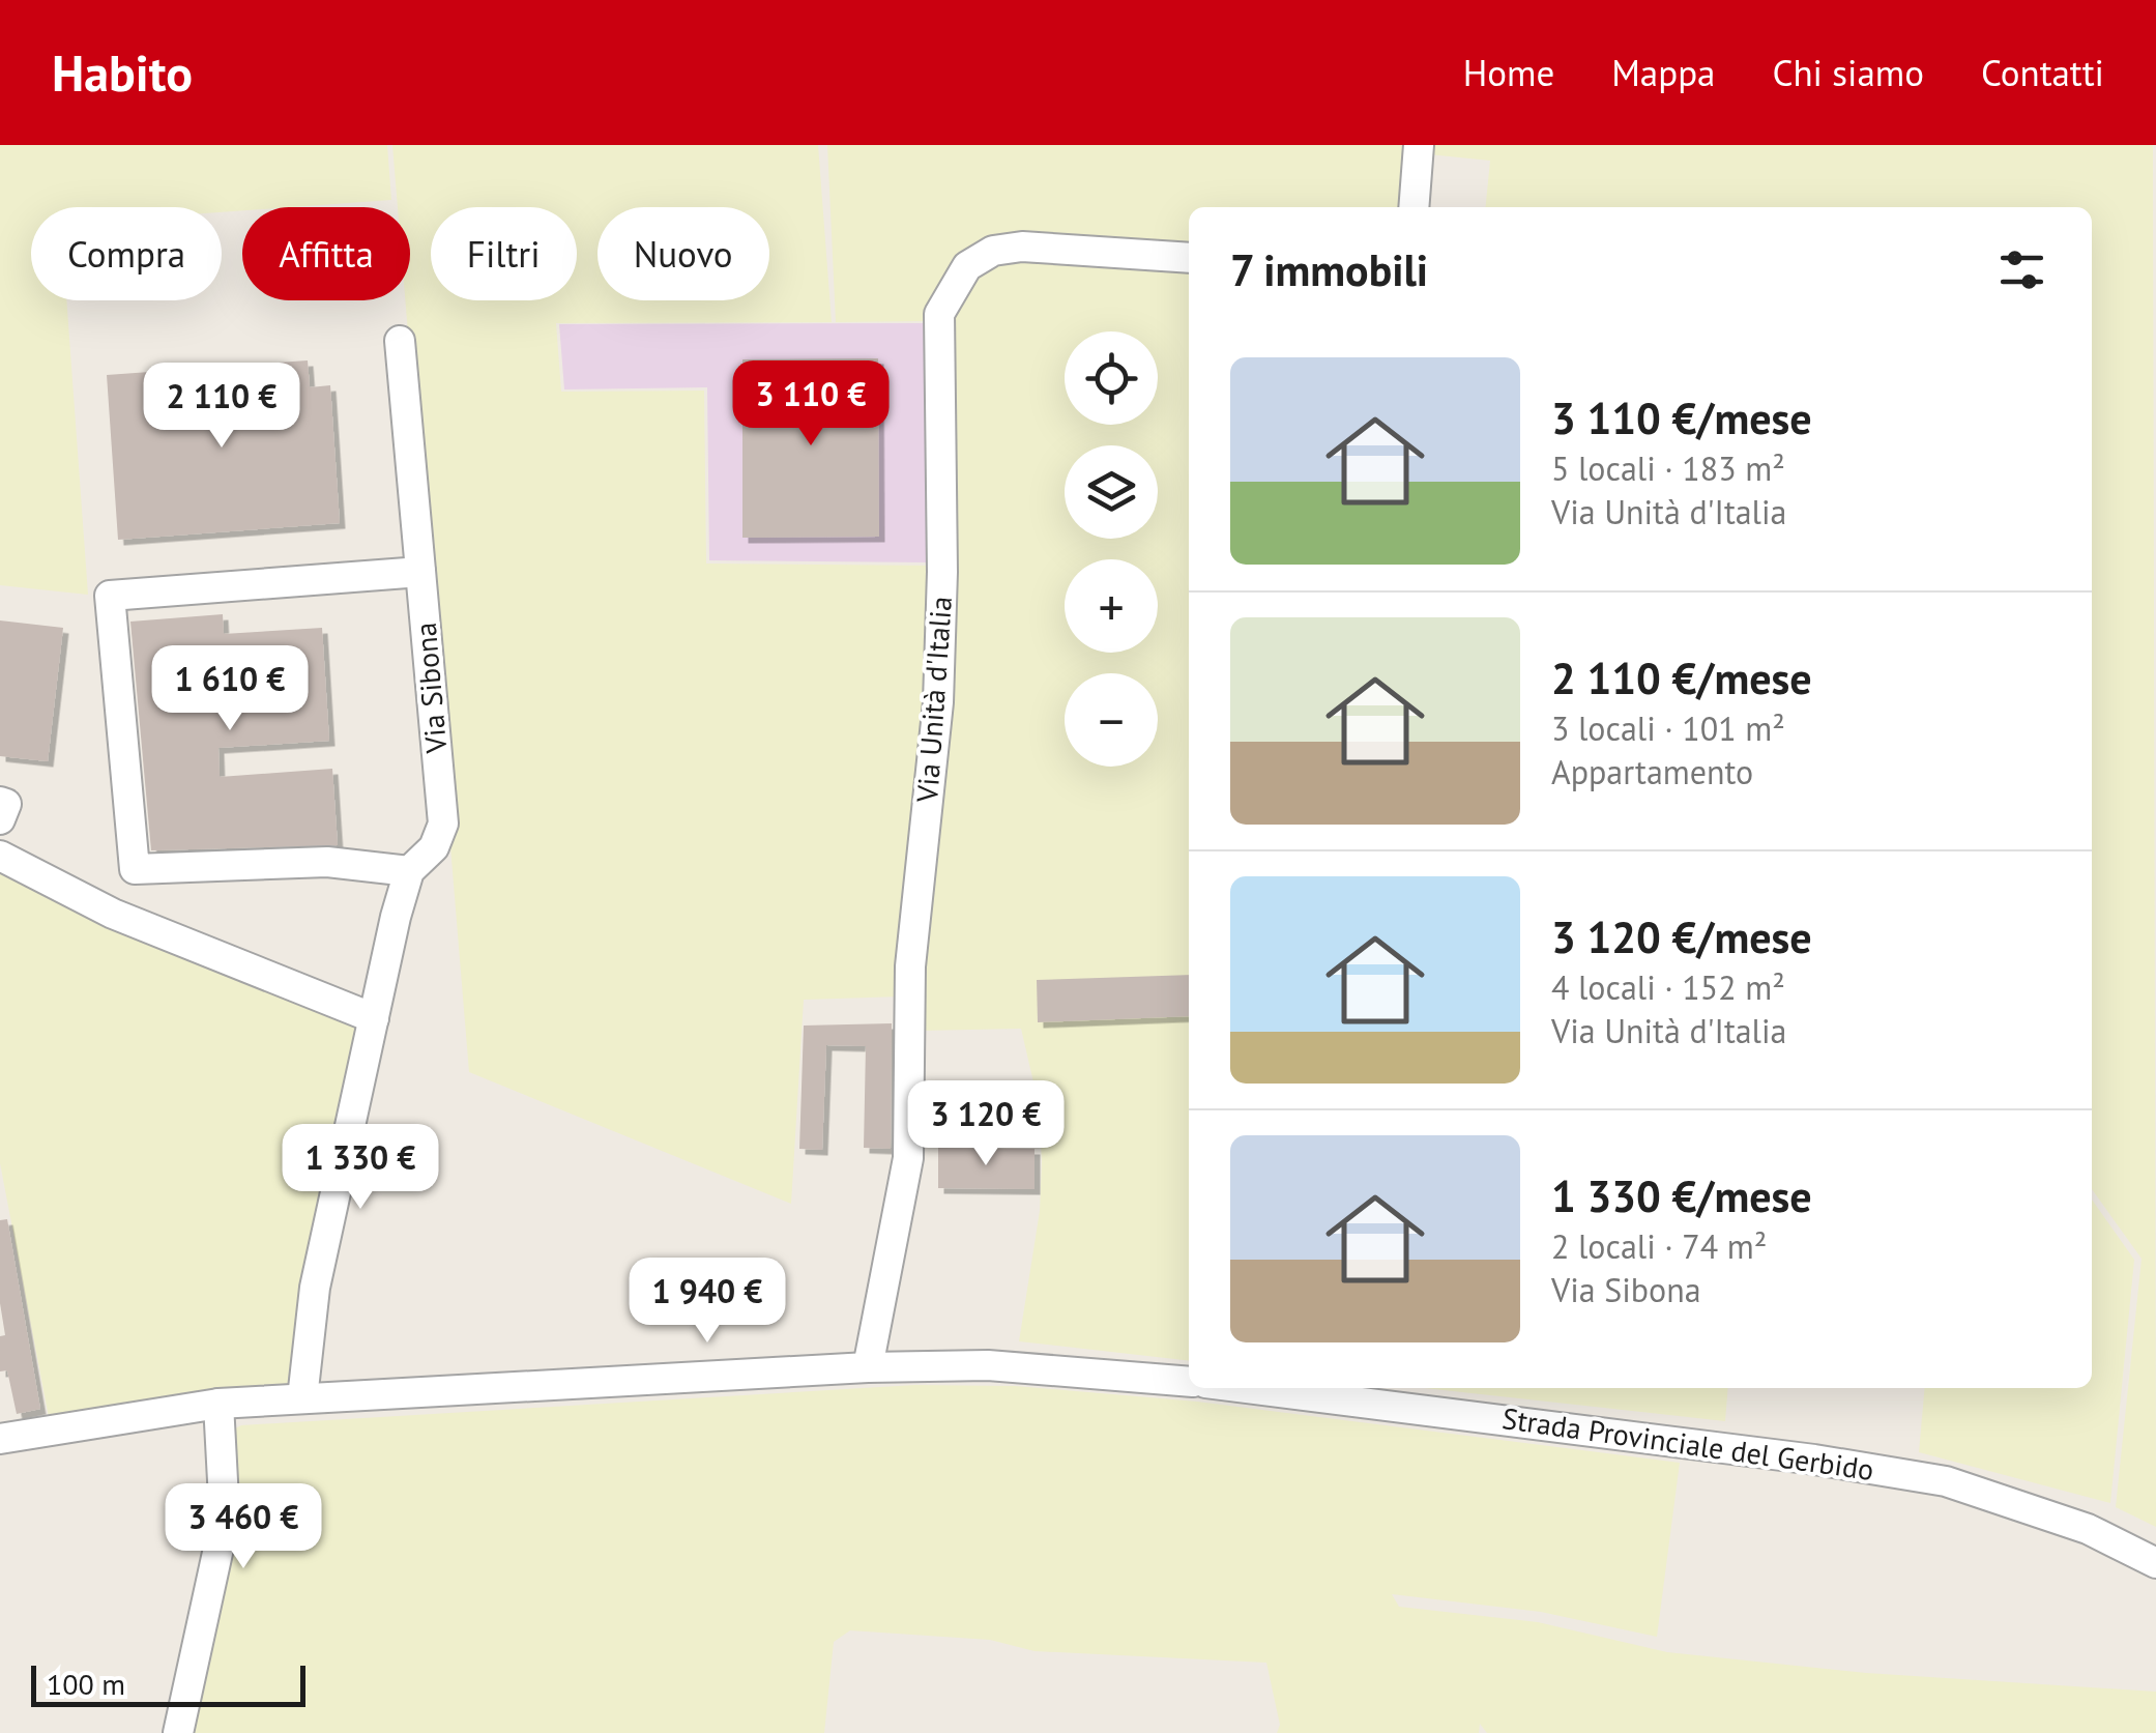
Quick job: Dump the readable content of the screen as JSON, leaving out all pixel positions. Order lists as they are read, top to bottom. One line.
{"streets":{"street":["Via Sibona","Via Unità d'Italia","Strada Provinciale del Gerbido"]},"scale_bar":"100 m","page":{"header":"Habito","nav":["Home","Mappa","Chi siamo","Contatti"],"chip":["Compra","Affitta","Filtri","Nuovo"],"heading":"7 immobili","map_buttons":["+","−"],"list":[{"name":"3 110 €/mese","note":"5 locali · 183 m² · Via Unità d'Italia"},{"name":"2 110 €/mese","note":"3 locali · 101 m² · Appartamento"},{"name":"3 120 €/mese","note":"4 locali · 152 m² · Via Unità d'Italia"},{"name":"1 330 €/mese","note":"2 locali · 74 m² · Via Sibona"}],"price":["3 110 €","2 110 €","1 610 €","3 120 €","1 330 €","1 940 €","3 460 €"],"scale":"100 m"}}
